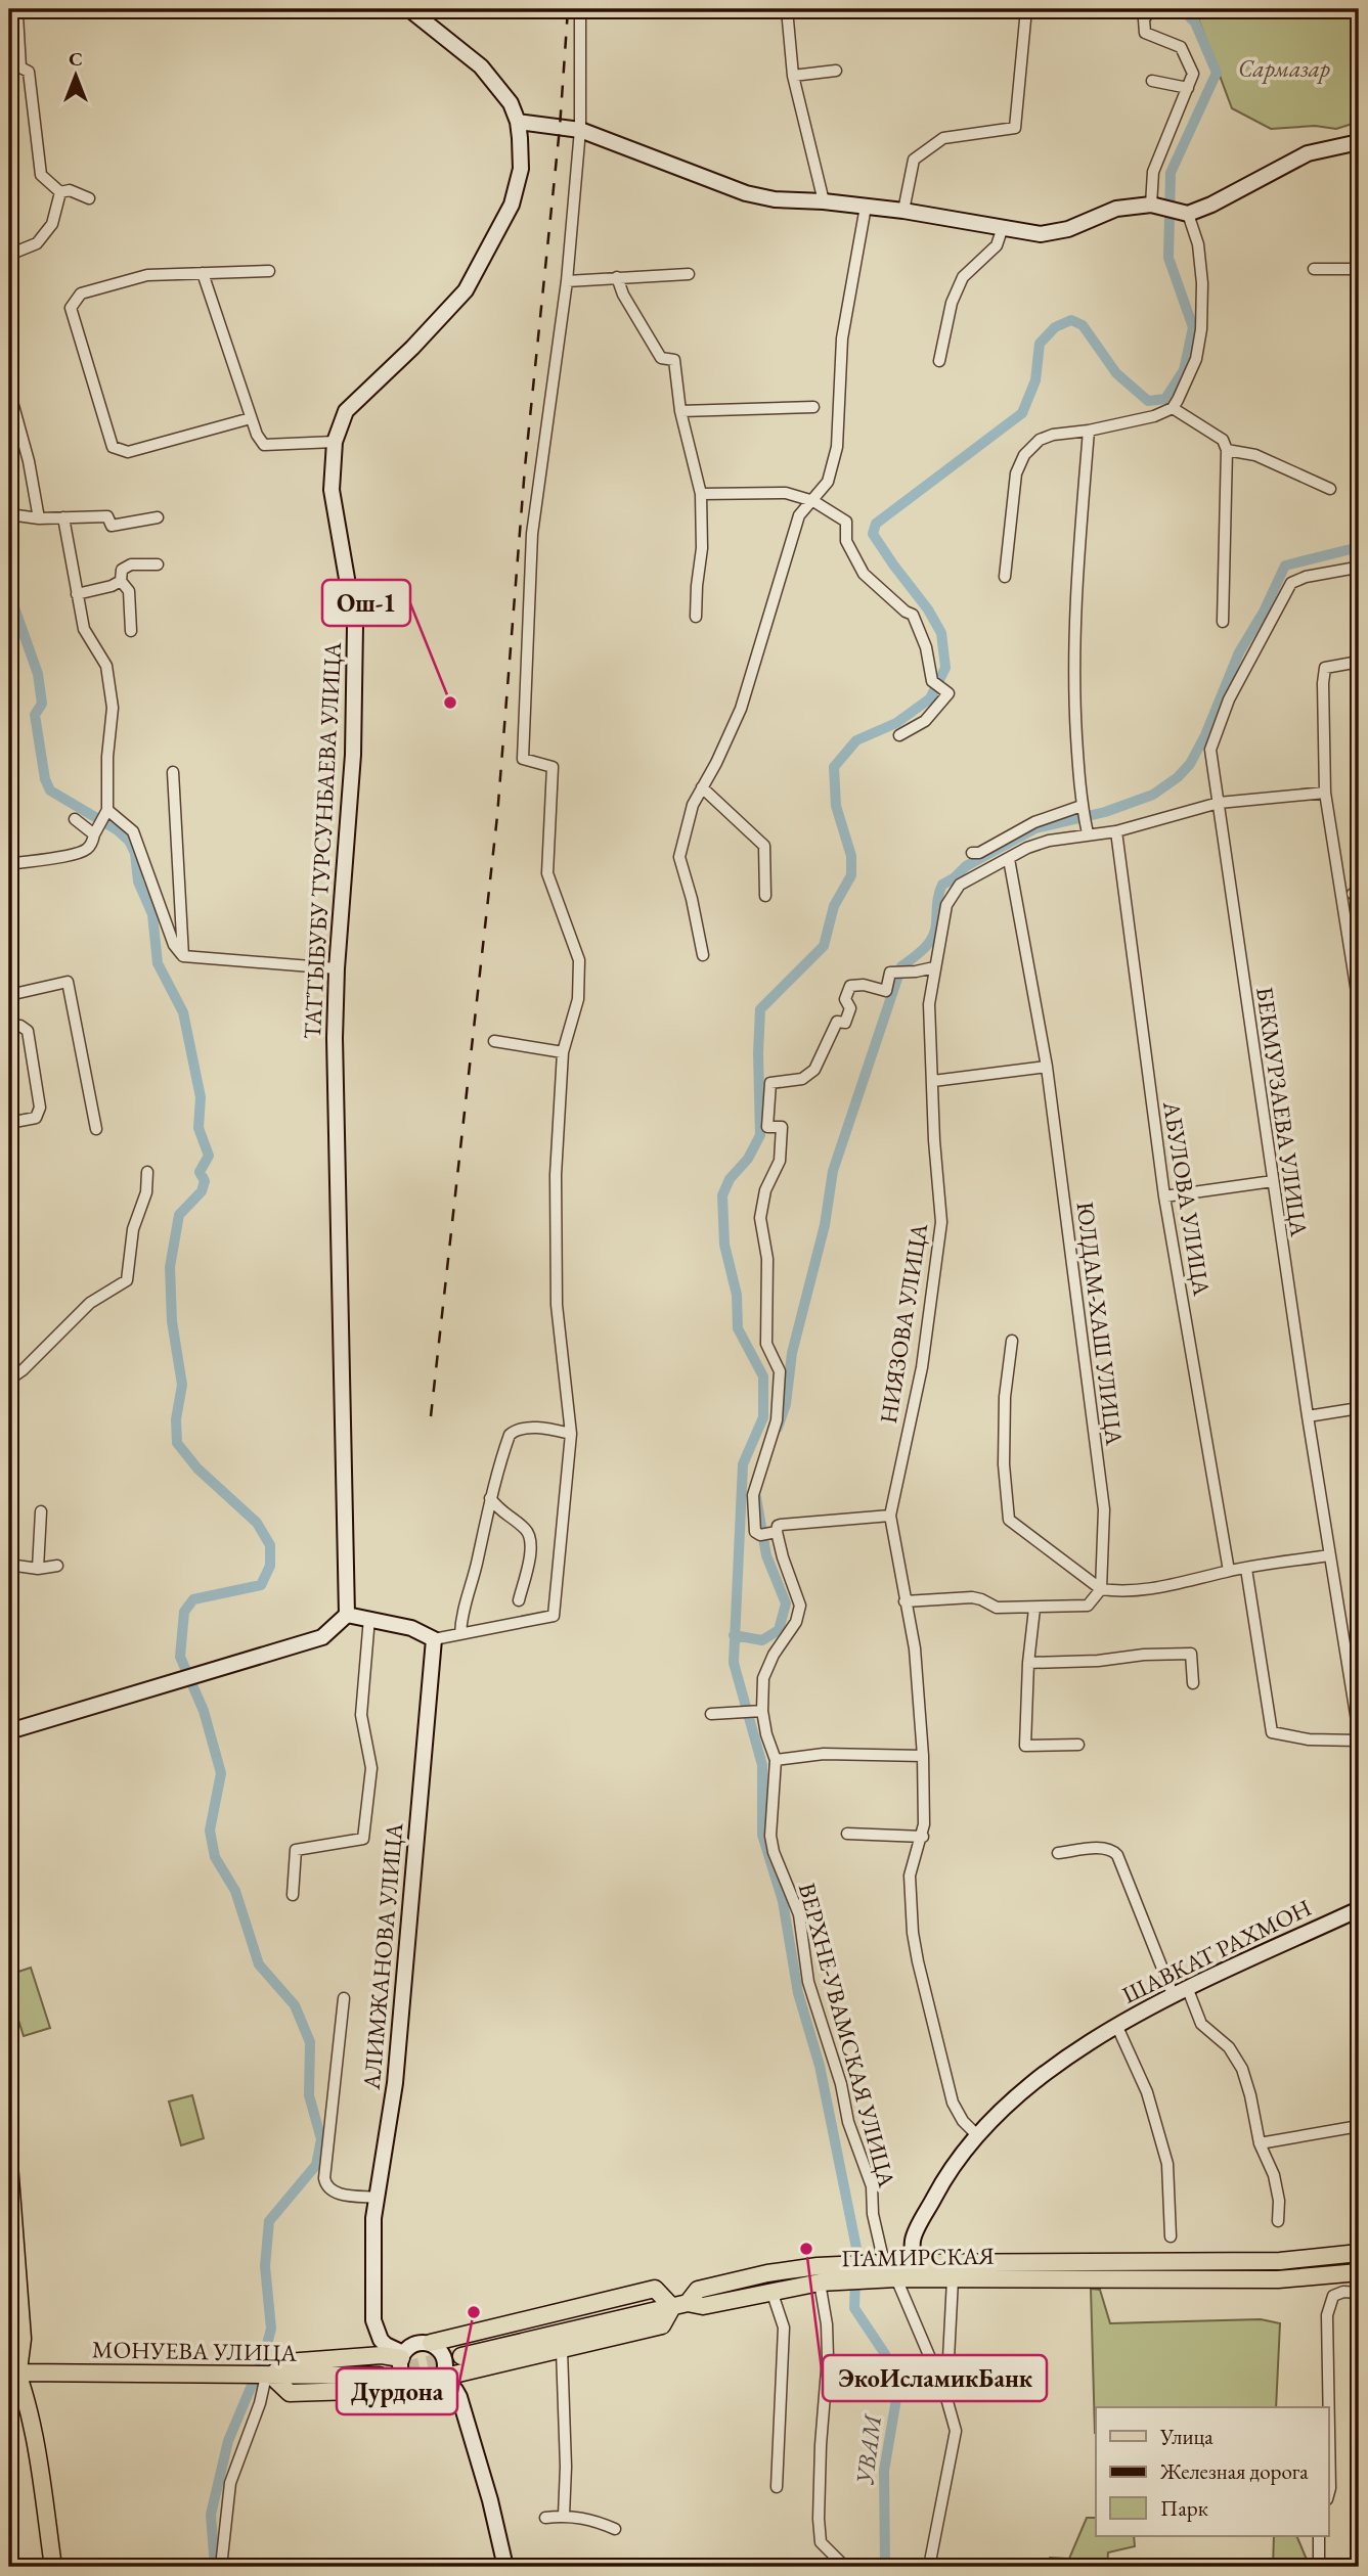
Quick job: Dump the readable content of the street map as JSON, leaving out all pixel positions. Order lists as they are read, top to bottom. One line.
{"streets":{"main road":["ПАМИРСКАЯ","МОНУЕВА УЛИЦА"],"street":["ТАТТЫБУБУ ТУРСУНБАЕВА УЛИЦА","БЕКМУРЗАЕВА УЛИЦА","АБУЛОВА УЛИЦА","НИЯЗОВА УЛИЦА","ЮЛДАМ-ХАШ УЛИЦА","ШАВКАТ РАХМОН","АЛИМЖАНОВА УЛИЦА","ВЕРХНЕ-УВАМСКАЯ УЛИЦА"]},"crossings":[["БЕКМУРЗАЕВА УЛИЦА","НИЯЗОВА УЛИЦА"],["АБУЛОВА УЛИЦА","НИЯЗОВА УЛИЦА"],["НИЯЗОВА УЛИЦА","ЮЛДАМ-ХАШ УЛИЦА"],["НИЯЗОВА УЛИЦА","ШАВКАТ РАХМОН"],["НИЯЗОВА УЛИЦА","ВЕРХНЕ-УВАМСКАЯ УЛИЦА"],["ШАВКАТ РАХМОН","ПАМИРСКАЯ"],["ВЕРХНЕ-УВАМСКАЯ УЛИЦА","ПАМИРСКАЯ"]],"water":["УВАМ"],"parks":["Сармазар"],"places":["Ош-1","ЭкоИсламикБанк","Дурдона"],"legend":["Улица","Железная дорога","Парк"],"north":"top"}
